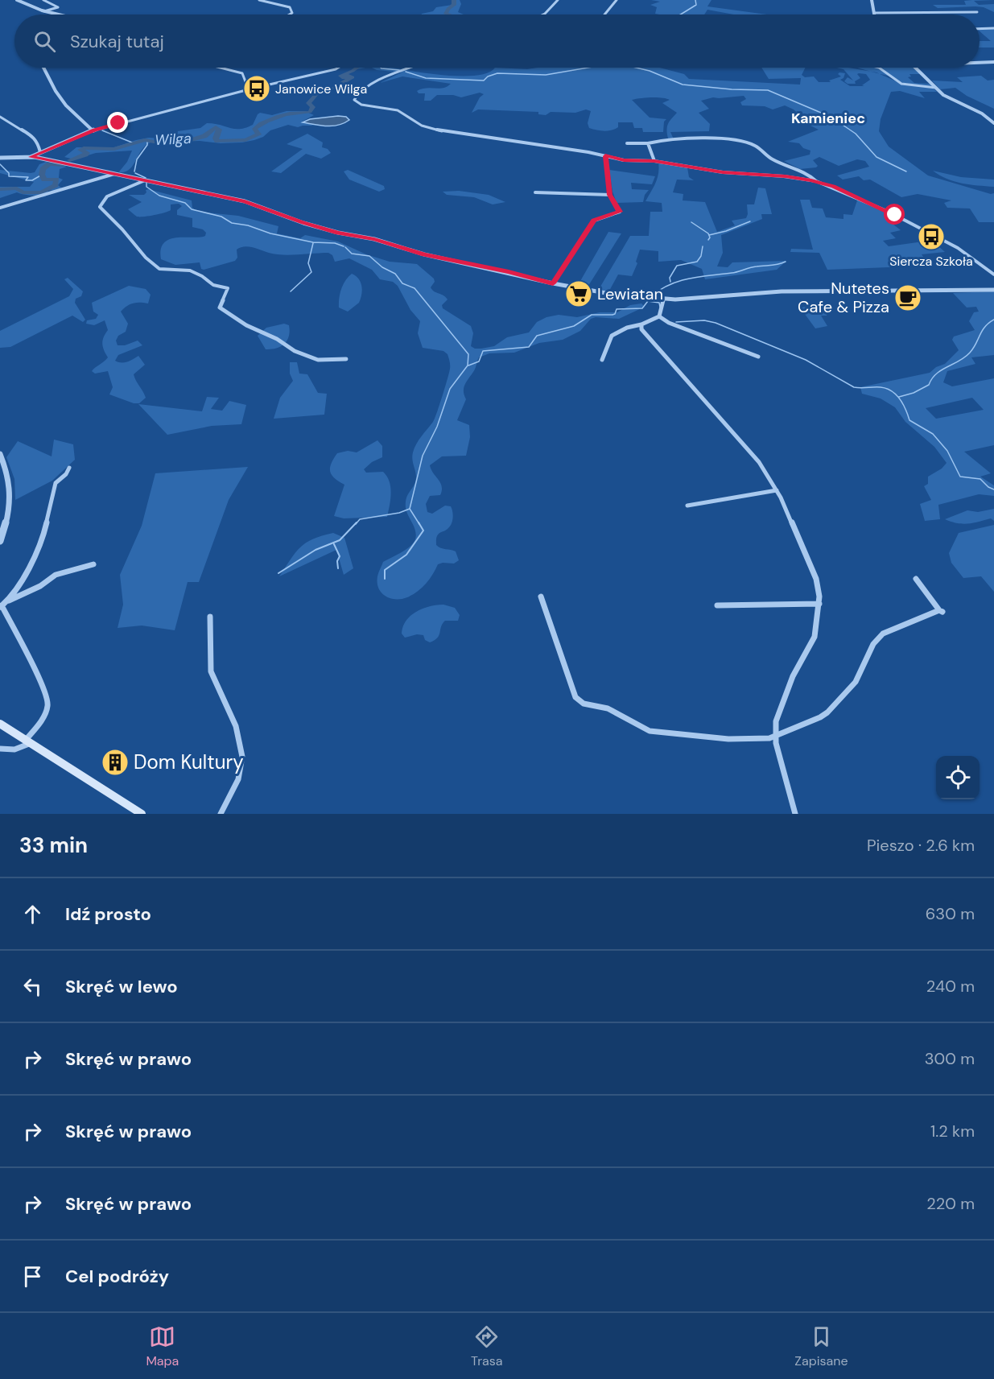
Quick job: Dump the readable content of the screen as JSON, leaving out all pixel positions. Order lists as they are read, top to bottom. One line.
{"districts":["Kamieniec"],"water":["Wilga"],"places":{"bus stop":["Janowice Wilga","Siercza Szkoła"],"supermarket":["Lewiatan"],"cafe":["Nutetes Cafe & Pizza"],"building":["Dom Kultury"]},"page":{"search":"Szukaj tutaj","heading":["33 min","Pieszo · 2.6 km"],"list":[["Idź prosto","630 m"],["Skręć w lewo","240 m"],["Skręć w prawo","300 m"],["Skręć w prawo","1.2 km"],["Skręć w prawo","220 m"],"Cel podróży"],"nav":["Mapa","Trasa","Zapisane"]}}
